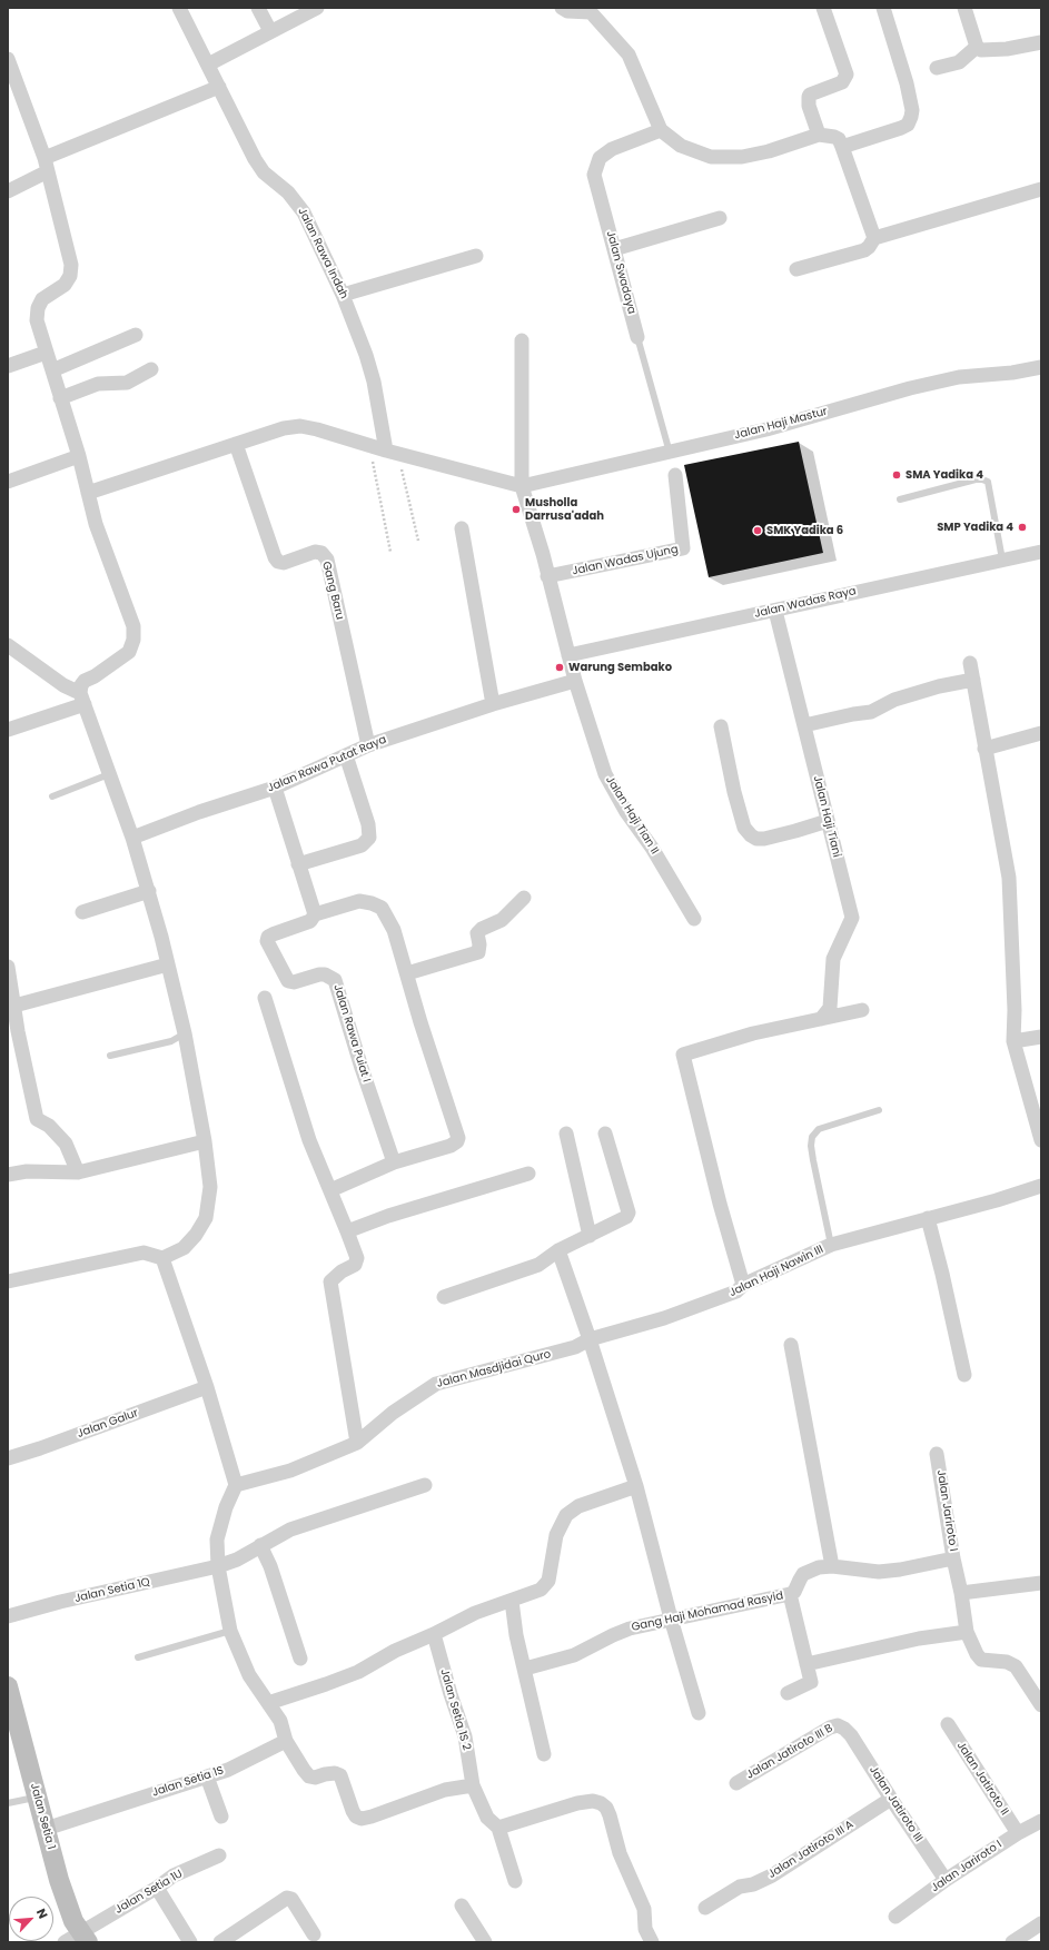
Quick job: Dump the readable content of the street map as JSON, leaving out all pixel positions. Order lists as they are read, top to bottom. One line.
{"streets":{"street":["Jalan Rawa Indah","Jalan Swadaya","Jalan Haji Mastur","Jalan Wadas Ujung","Gang Baru","Jalan Wadas Raya","Jalan Rawa Putat Raya","Jalan Haji Tian II","Jalan Haji Tiani","Jalan Rawa Puiat I","Jalan Haji Nawin III","Jalan Masdjidai Quro","Jalan Galur","Jalan Jariroto I","Jalan Setia 1Q","Gang Haji Mohamad Rasyid","Jalan Setia 1S 2","Jalan Jatiroto III B","Jalan Jatiroto II","Jalan Setia 1S","Jalan Jatiroto III","Jalan Setia 1","Jalan Jatiroto III A","Jalan Setia 1U"]},"crossings":[["Jalan Swadaya","Jalan Haji Mastur"],["Jalan Haji Mastur","Jalan Haji Tian II"],["Jalan Wadas Ujung","Jalan Haji Tian II"],["Gang Baru","Jalan Rawa Putat Raya"],["Jalan Wadas Raya","Jalan Haji Tian II"],["Jalan Wadas Raya","Jalan Haji Tiani"],["Jalan Rawa Putat Raya","Jalan Haji Tian II"],["Jalan Haji Nawin III","Jalan Masdjidai Quro"],["Jalan Jariroto I","Jalan Jatiroto II"],["Jalan Jariroto I","Jalan Jatiroto III"],["Jalan Jatiroto III B","Jalan Jatiroto III"],["Jalan Setia 1S","Jalan Setia 1"],["Jalan Jatiroto III","Jalan Jatiroto III A"],["Jalan Setia 1","Jalan Setia 1U"]],"places":["SMA Yadika 4","Musholla Darrusa'adah","SMP Yadika 4","SMK Yadika 6","Warung Sembako"],"north":"top right"}
